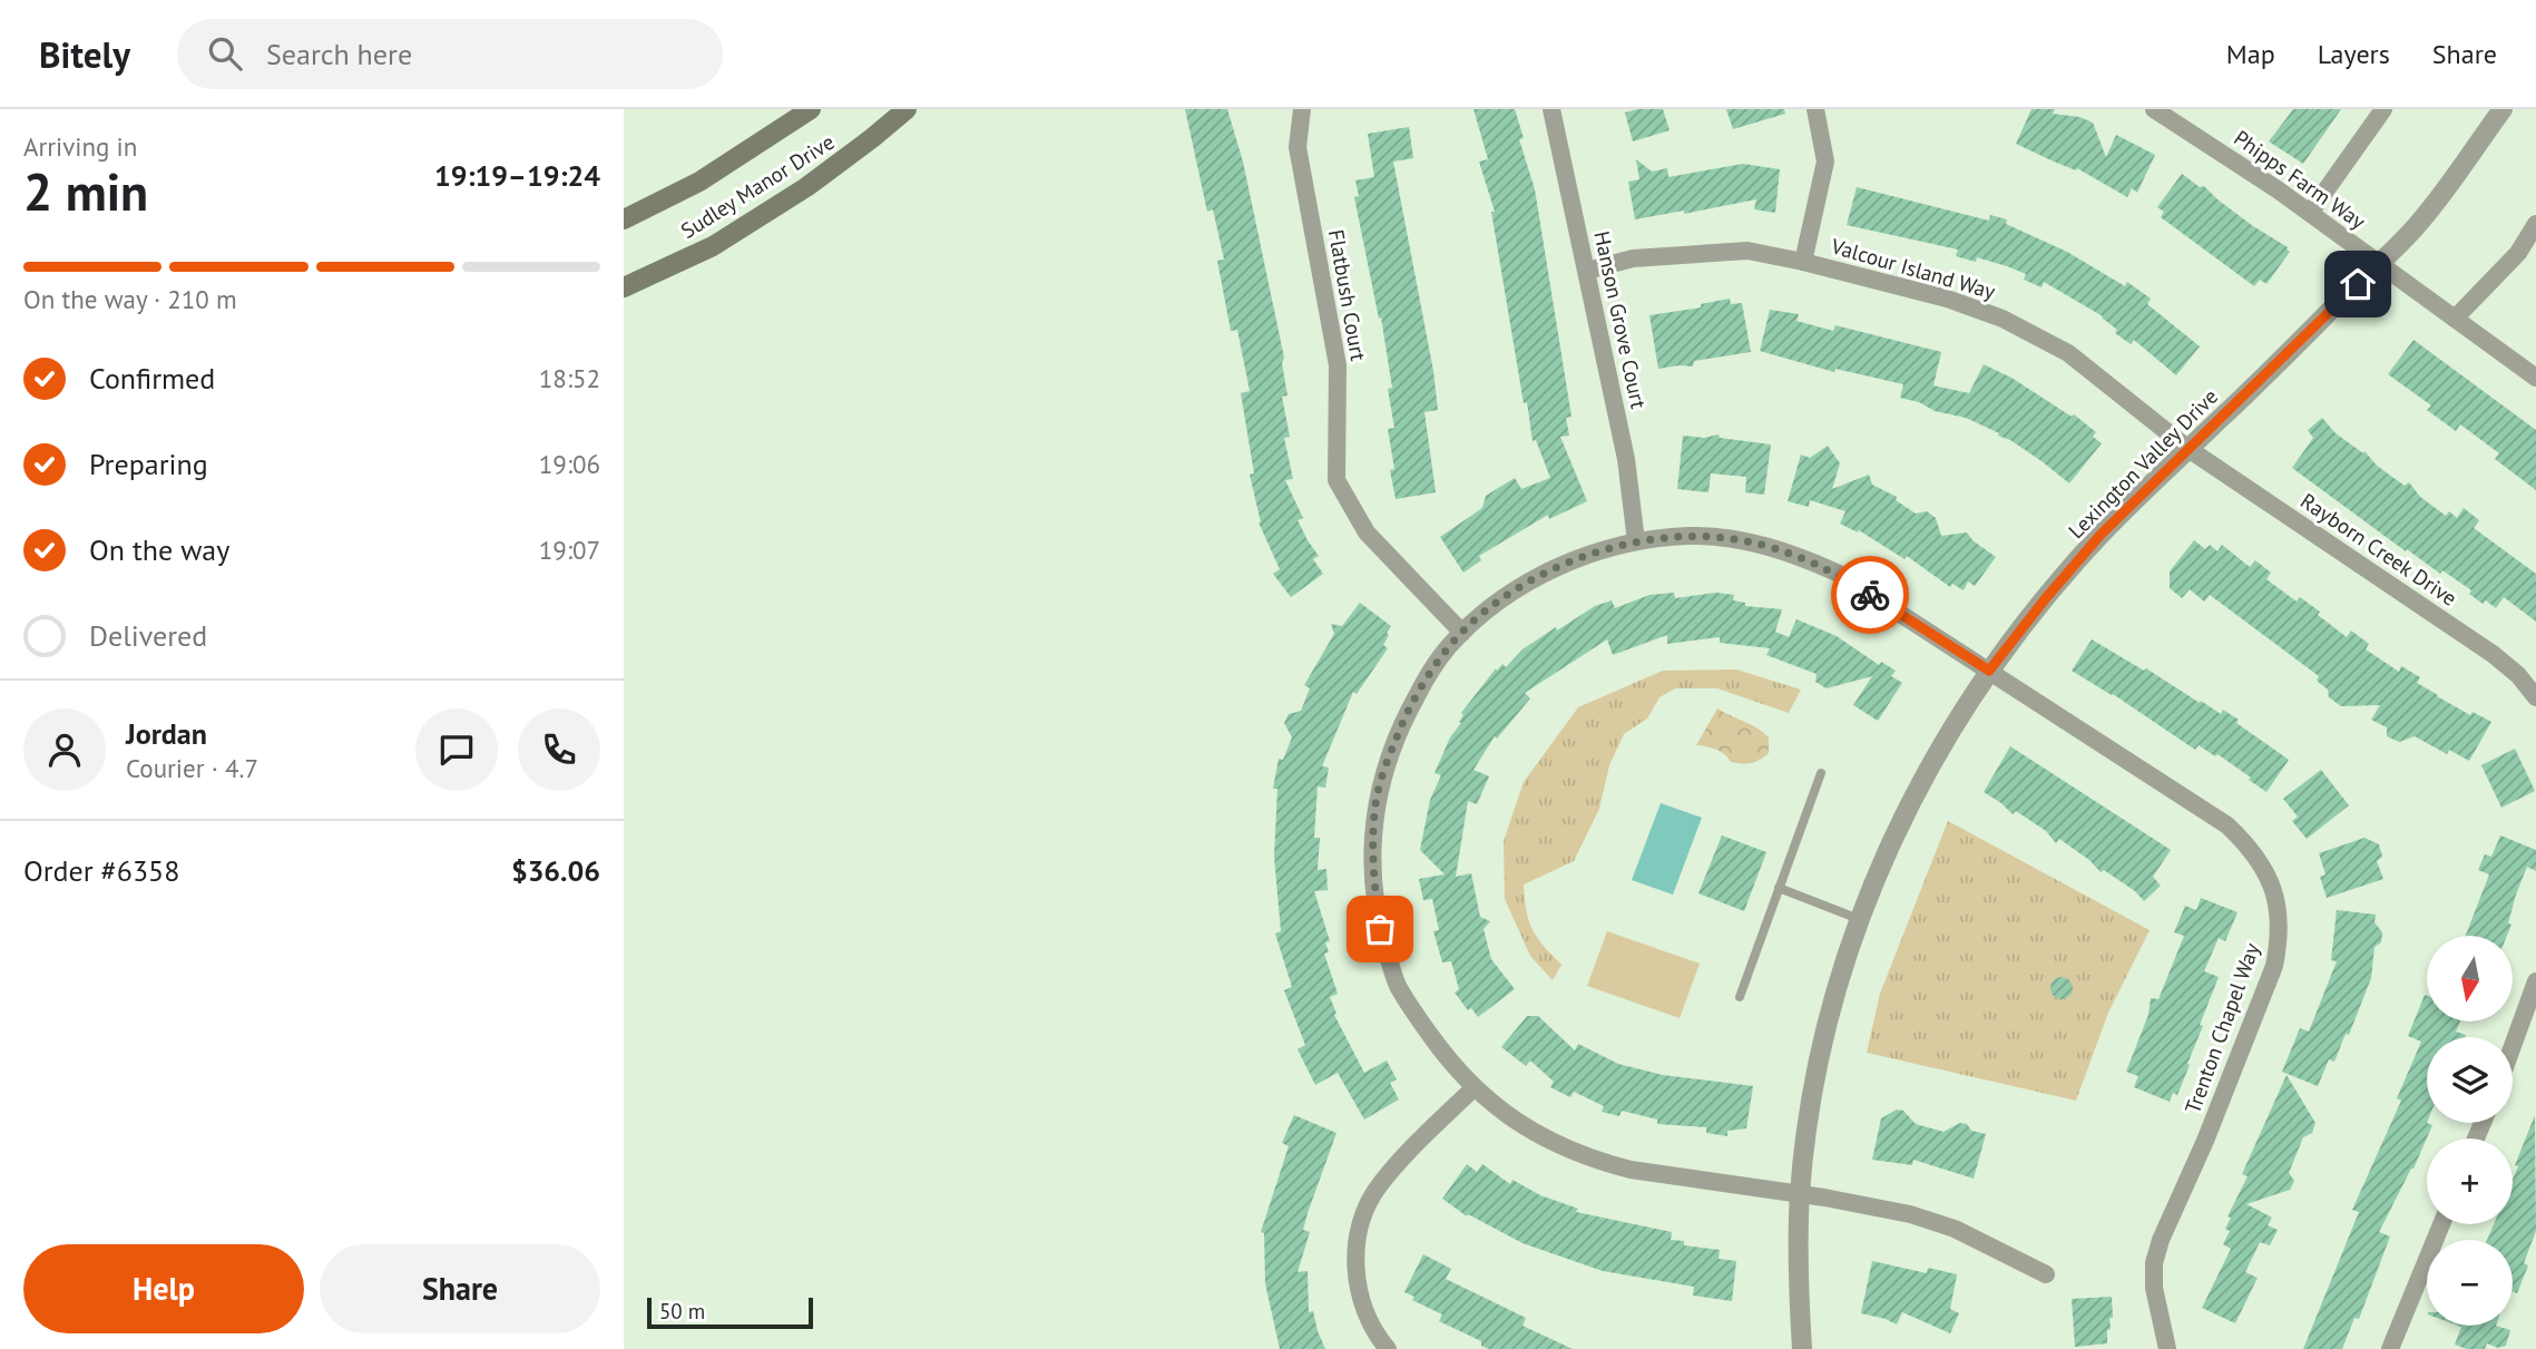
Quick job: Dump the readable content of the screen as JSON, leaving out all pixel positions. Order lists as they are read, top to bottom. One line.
{"streets":{"main road":["Sudley Manor Drive"],"street":["Phipps Farm Way","Valcour Island Way","Flatbush Court","Hanson Grove Court","Lexington Valley Drive","Rayborn Creek Drive","Trenton Chapel Way"]},"crossings":[["Phipps Farm Way","Lexington Valley Drive"],["Valcour Island Way","Hanson Grove Court"],["Valcour Island Way","Lexington Valley Drive"],["Valcour Island Way","Rayborn Creek Drive"],["Flatbush Court","Trenton Chapel Way"],["Hanson Grove Court","Trenton Chapel Way"],["Lexington Valley Drive","Rayborn Creek Drive"],["Lexington Valley Drive","Trenton Chapel Way"]],"scale_bar":"50 m","north":"bottom","page":{"header":"Bitely","search":"Search here","nav":["Map","Layers","Share"],"heading":["2 min","Arriving in","19:19–19:24"],"panel":["Jordan","Courier · 4.7","Order #6358","$36.06"],"bar":"On the way · 210 m","list":[["Confirmed","18:52"],["Preparing","19:06"],["On the way","19:07"],"Delivered"],"map_buttons":["+","−"],"buttons":["Help","Share"],"scale":"50 m"}}
